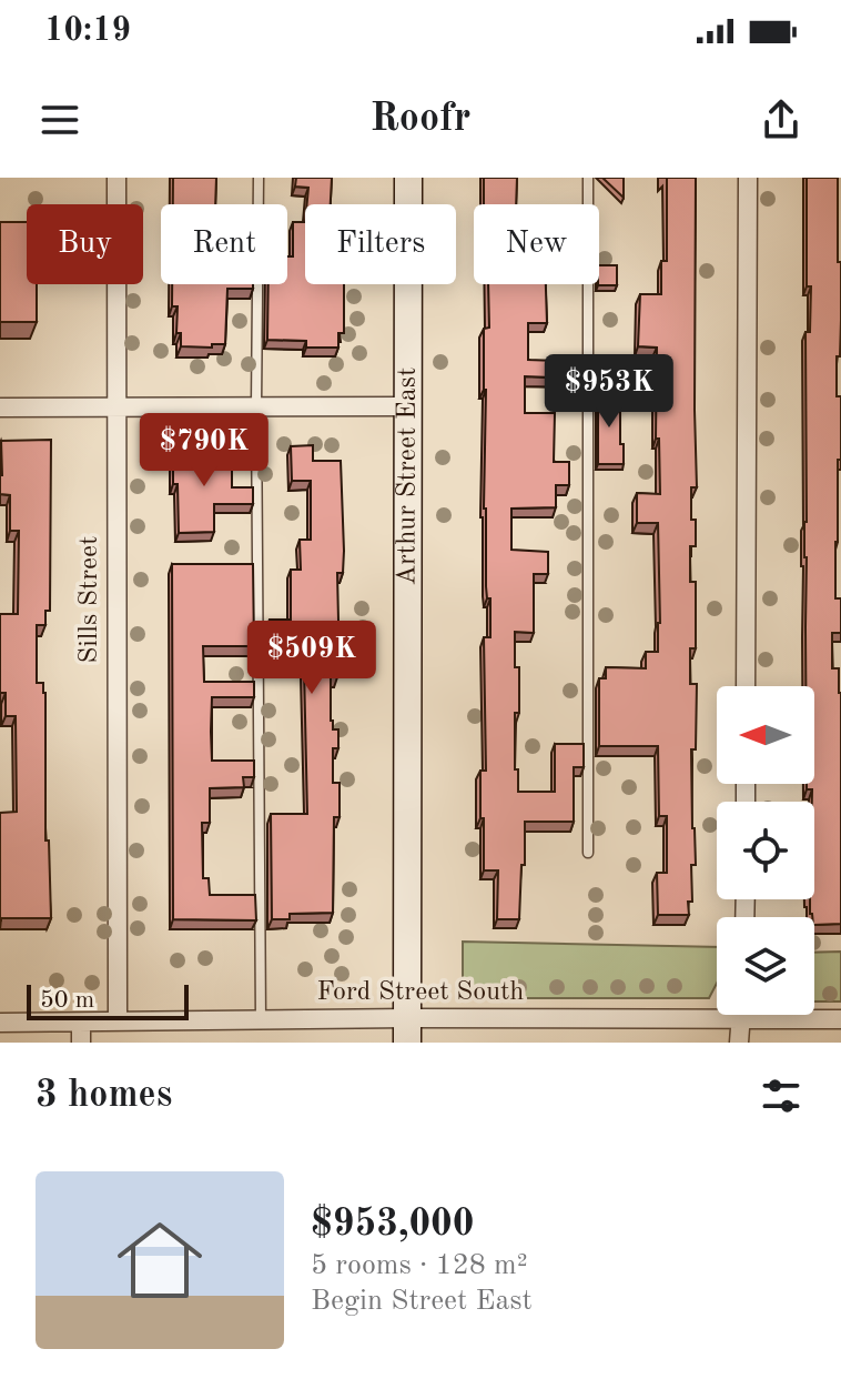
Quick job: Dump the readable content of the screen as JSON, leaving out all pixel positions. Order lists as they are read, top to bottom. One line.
{"streets":{"main road":["Arthur Street East"],"street":["Sills Street","Ford Street South"]},"crossings":[["Arthur Street East","Ford Street South"],["Sills Street","Ford Street South"]],"scale_bar":"50 m","north":"left","page":{"status":"10:19","header":"Roofr","chip":["Buy","Rent","Filters","New"],"price":["$953K","$790K","$509K"],"scale":"50 m","heading":"3 homes","list":[{"name":"$953,000","note":"5 rooms · 128 m² · Begin Street East"}]}}
